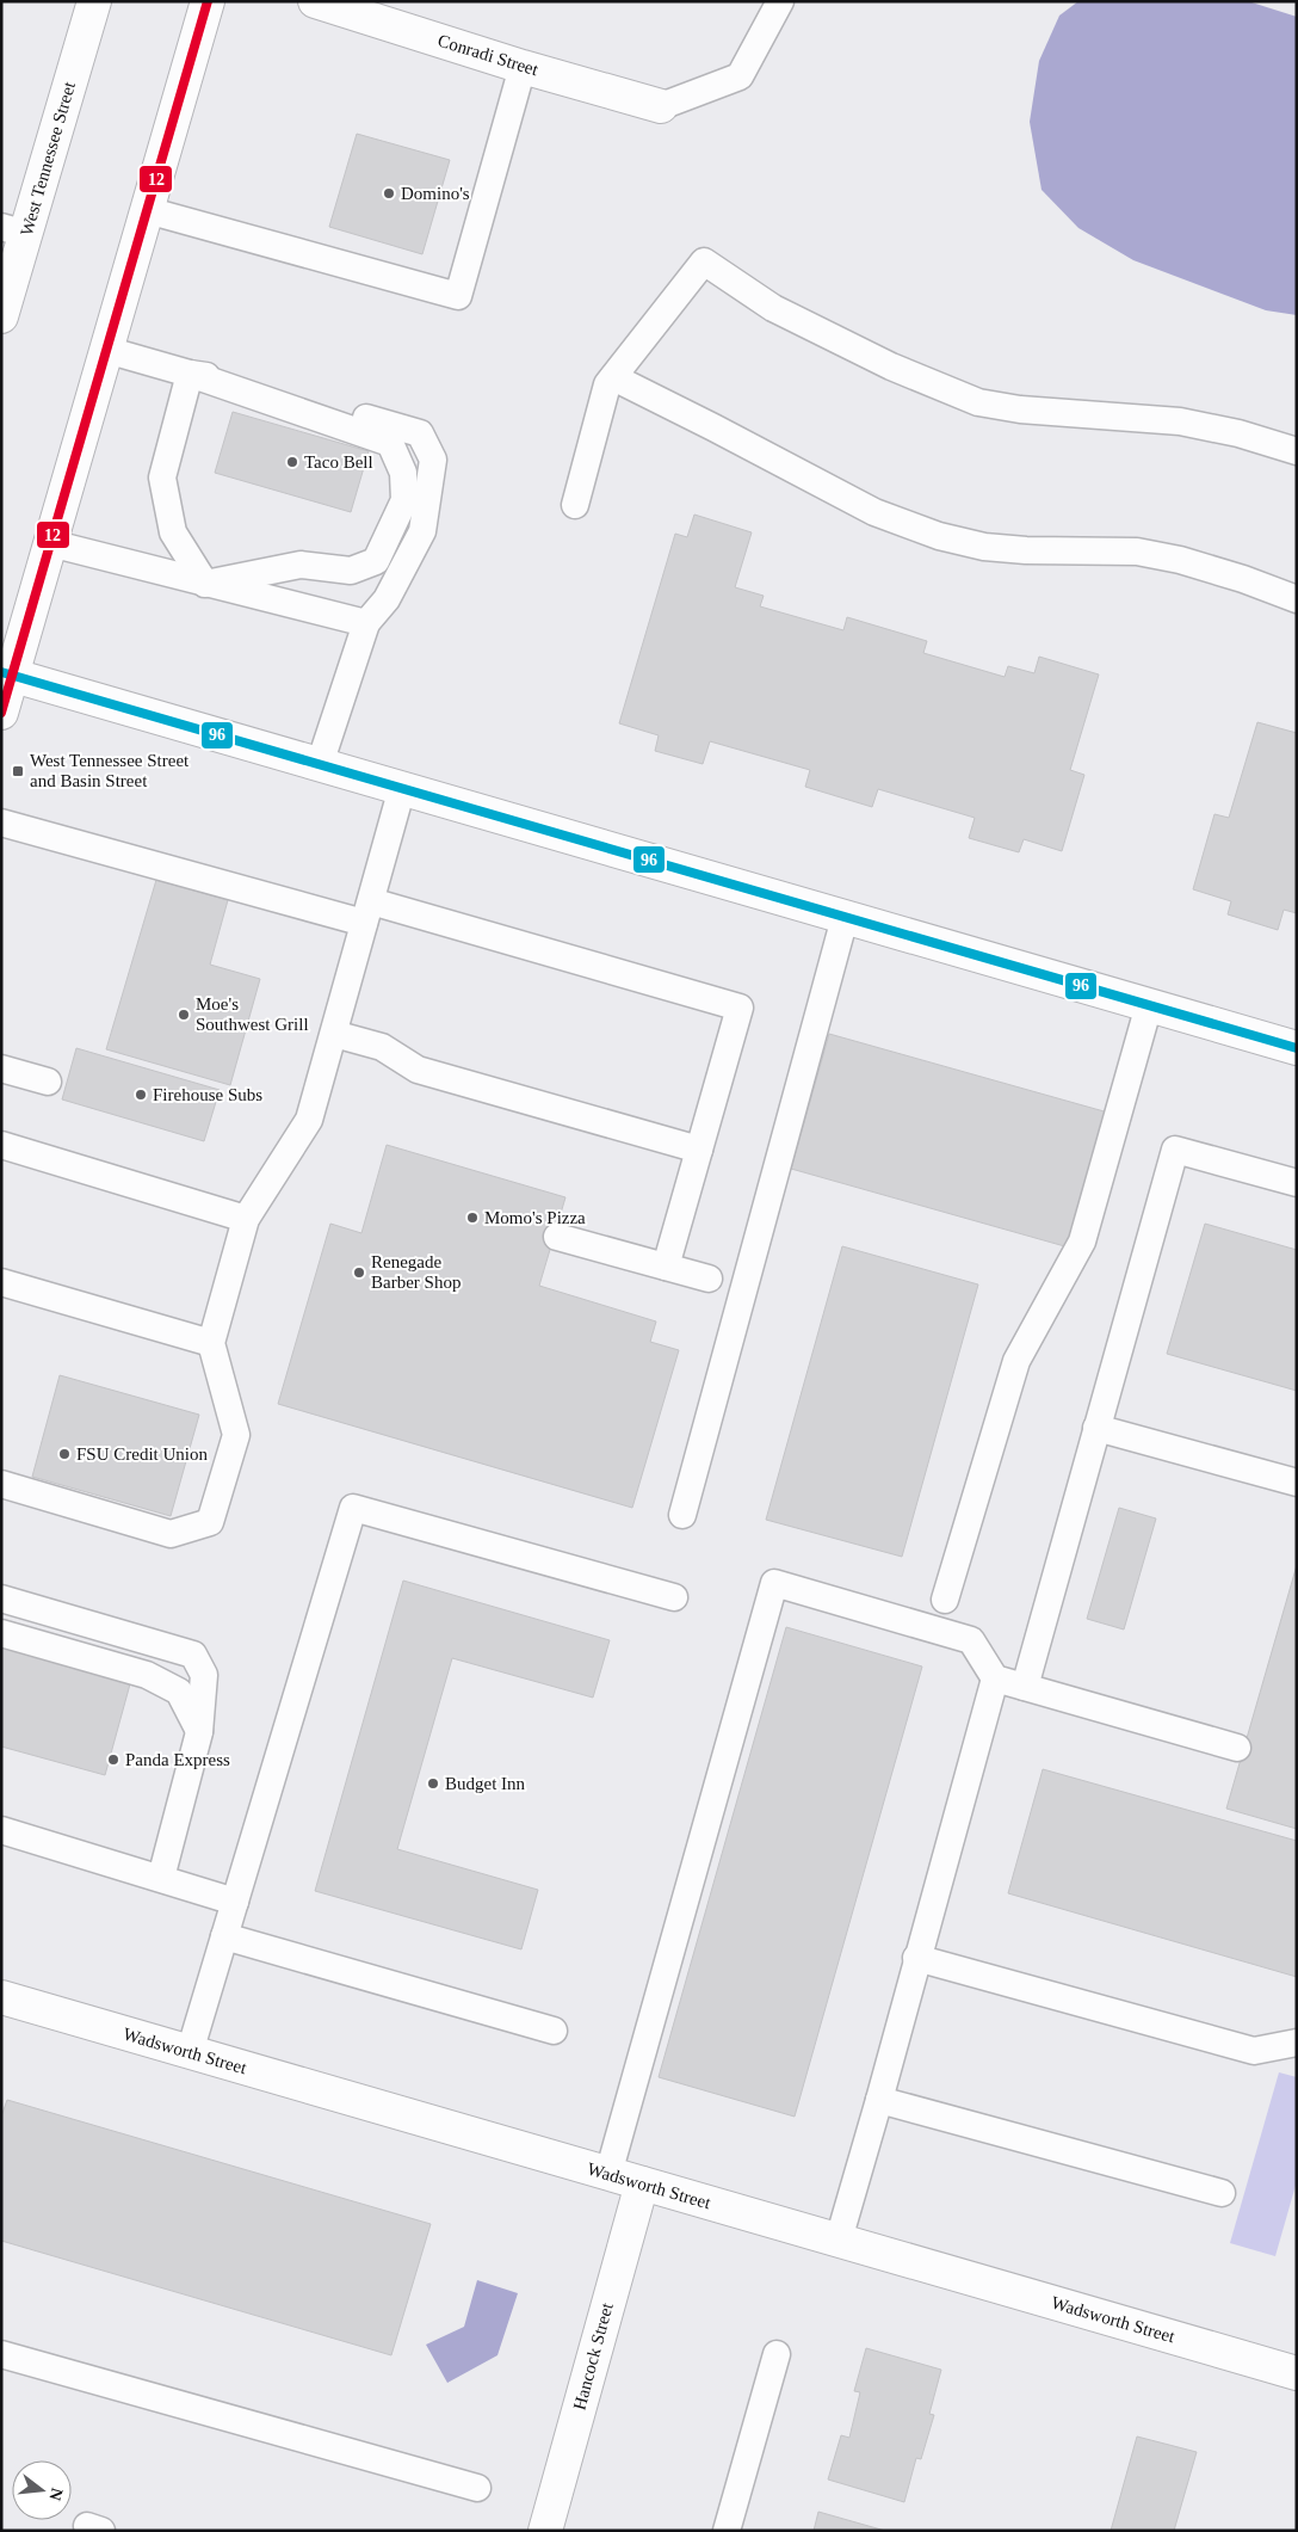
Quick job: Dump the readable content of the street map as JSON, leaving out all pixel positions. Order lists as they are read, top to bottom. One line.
{"streets":{"street":["Conradi Street","West Tennessee Street","Wadsworth Street","Hancock Street"]},"crossings":[["Wadsworth Street","Hancock Street"]],"places":{"other":["Domino's","Taco Bell","Moe's Southwest Grill","Firehouse Subs","Momo's Pizza","Renegade Barber Shop","FSU Credit Union","Panda Express","Budget Inn"],"transit":["West Tennessee Street and Basin Street"]},"lines":["transit line 12","transit line 96"],"north":"right"}
